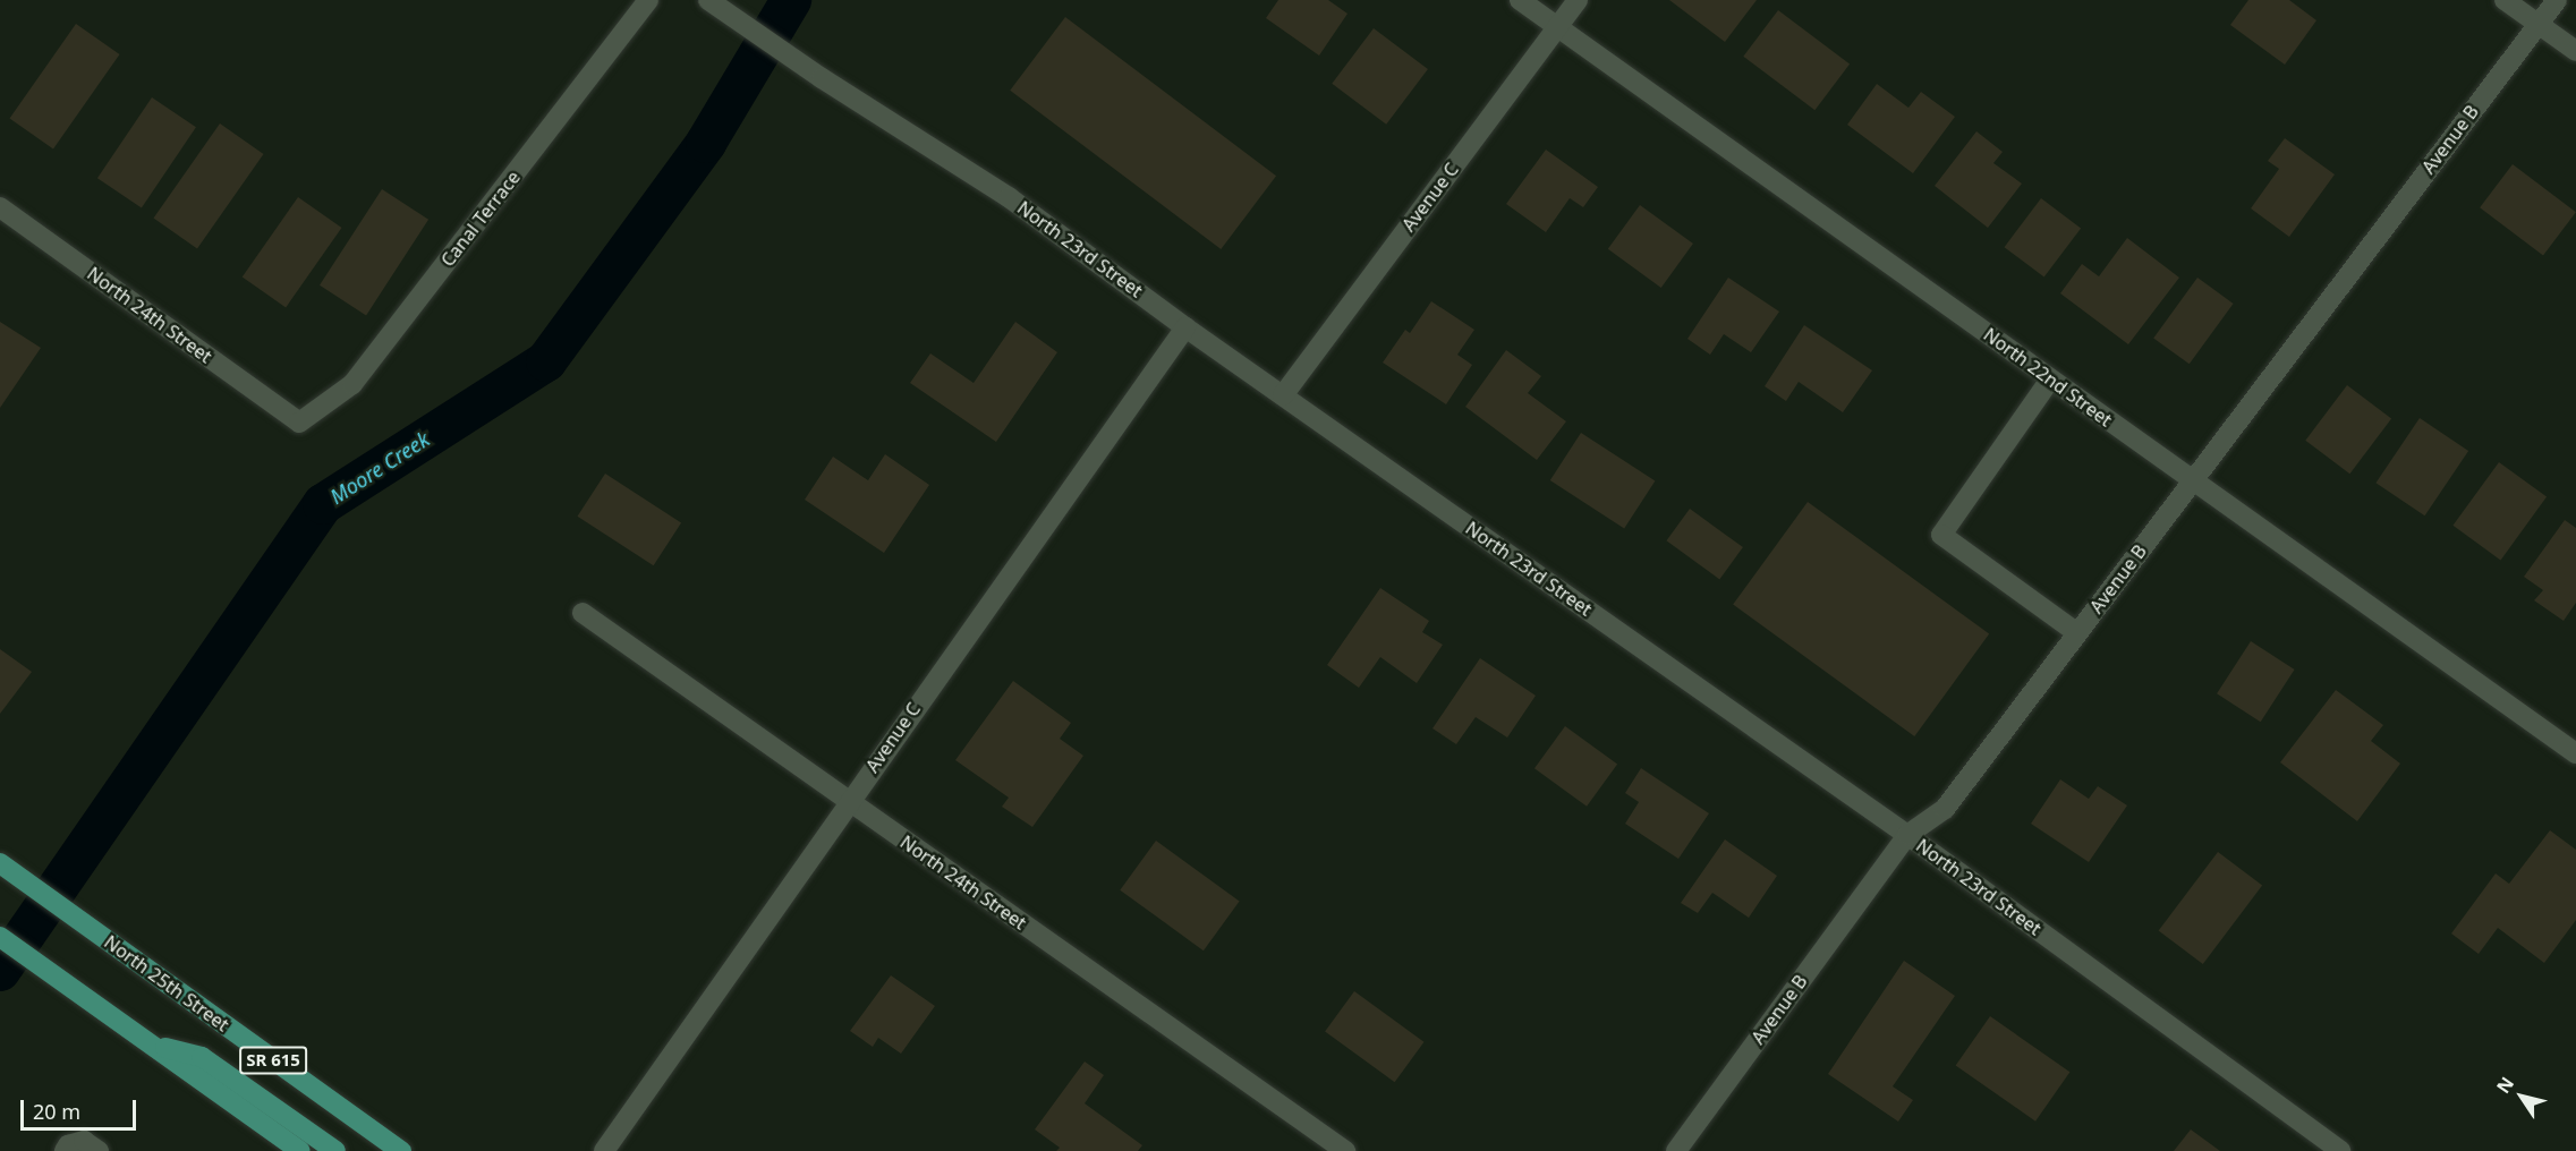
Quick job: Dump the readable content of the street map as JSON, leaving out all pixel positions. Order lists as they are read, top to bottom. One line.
{"streets":{"main road":["North 25th Street","SR 615"],"street":["Avenue B","Avenue C","Canal Terrace","North 23rd Street","North 24th Street","North 22nd Street"]},"crossings":[["Avenue B","North 23rd Street"],["Avenue B","North 22nd Street"],["Avenue C","North 23rd Street"],["Avenue C","North 24th Street"],["Avenue C","North 22nd Street"],["Canal Terrace","North 24th Street"]],"water":["Moore Creek"],"scale_bar":"20 m","north":"top left"}
